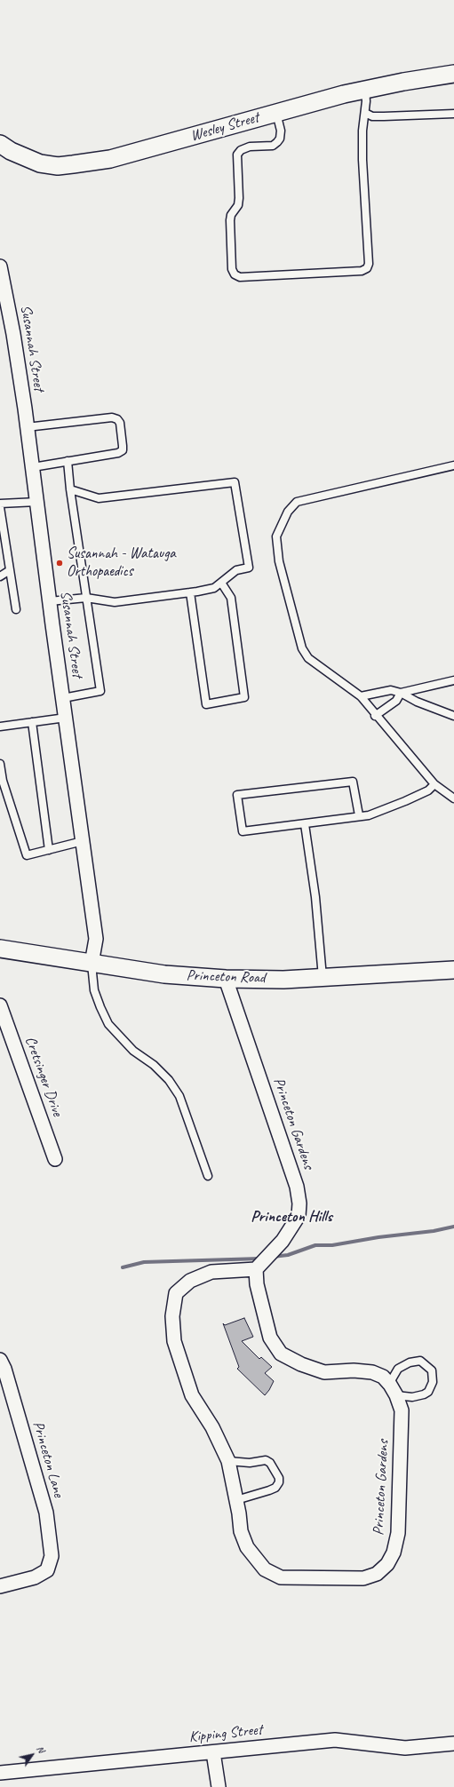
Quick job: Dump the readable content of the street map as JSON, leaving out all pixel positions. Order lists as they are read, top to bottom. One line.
{"streets":{"street":["Wesley Street","Susannah Street","Princeton Road","Cretsinger Drive","Princeton Gardens","Princeton Lane","Kipping Street"]},"crossings":[["Susannah Street","Princeton Road"],["Princeton Road","Princeton Gardens"]],"districts":["Princeton Hills"],"places":["Susannah - Watauga Orthopaedics"],"north":"top right"}
